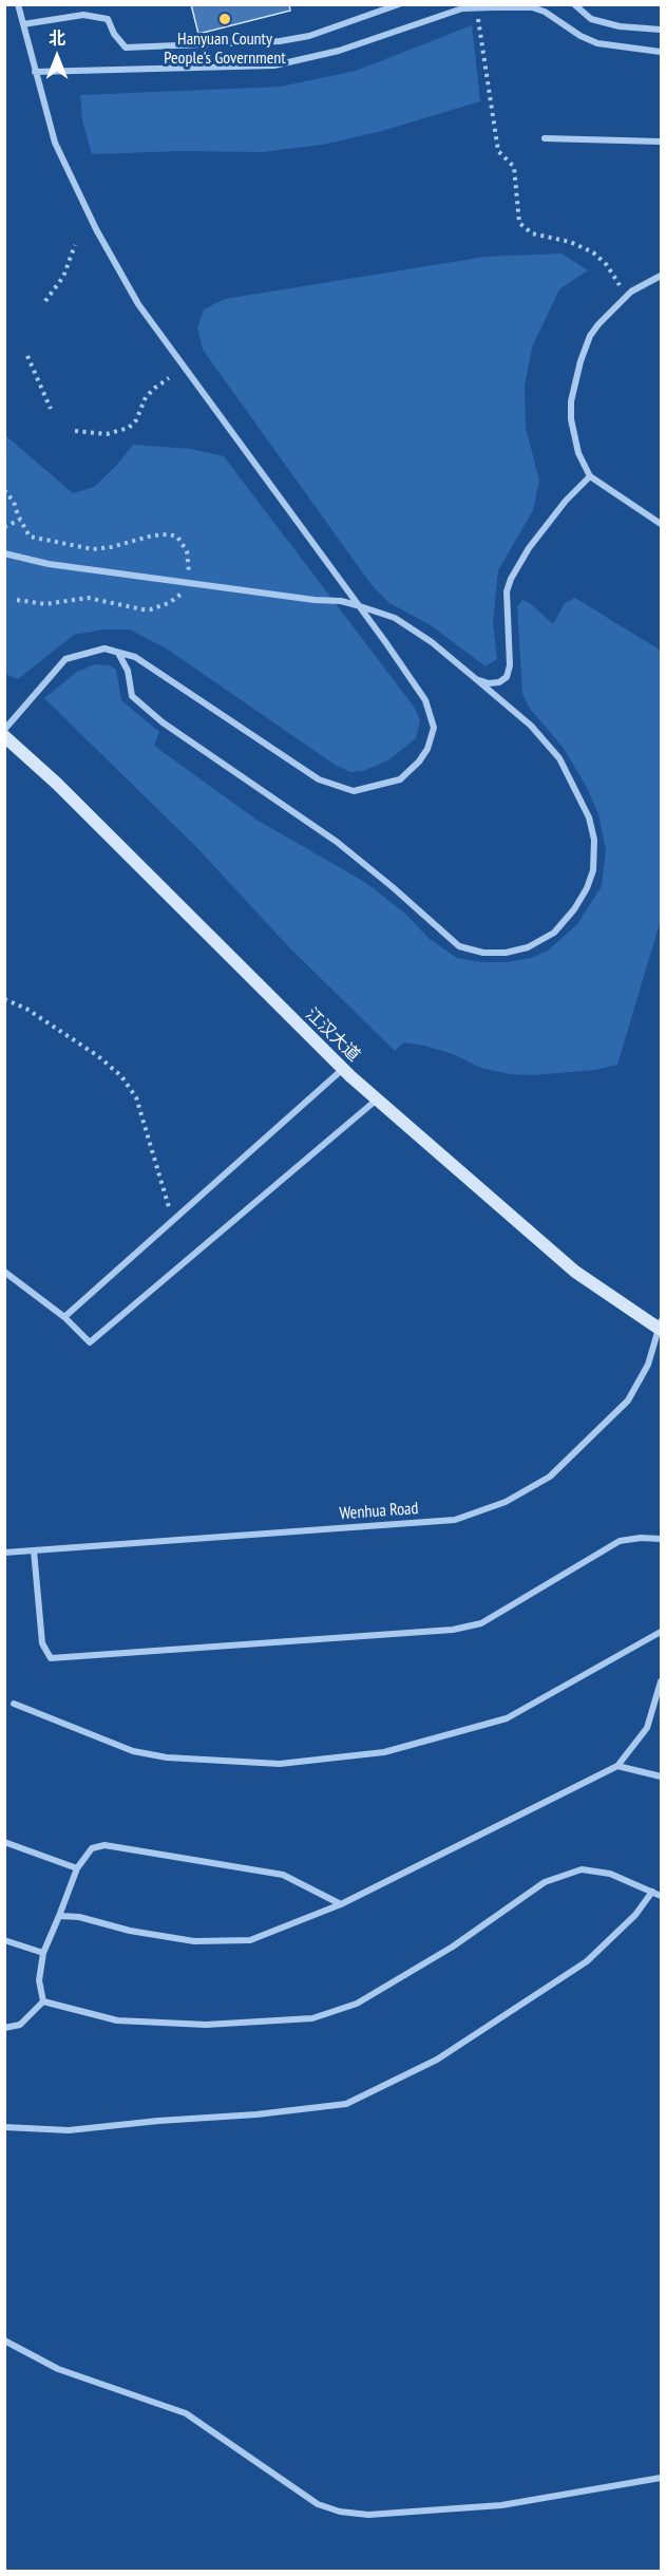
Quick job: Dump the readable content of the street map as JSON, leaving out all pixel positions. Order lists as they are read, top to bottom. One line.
{"streets":{"main road":["江汉大道"],"street":["Wenhua Road"]},"crossings":[["江汉大道","Wenhua Road"]],"places":["Hanyuan County People's Government"],"north":"top"}
